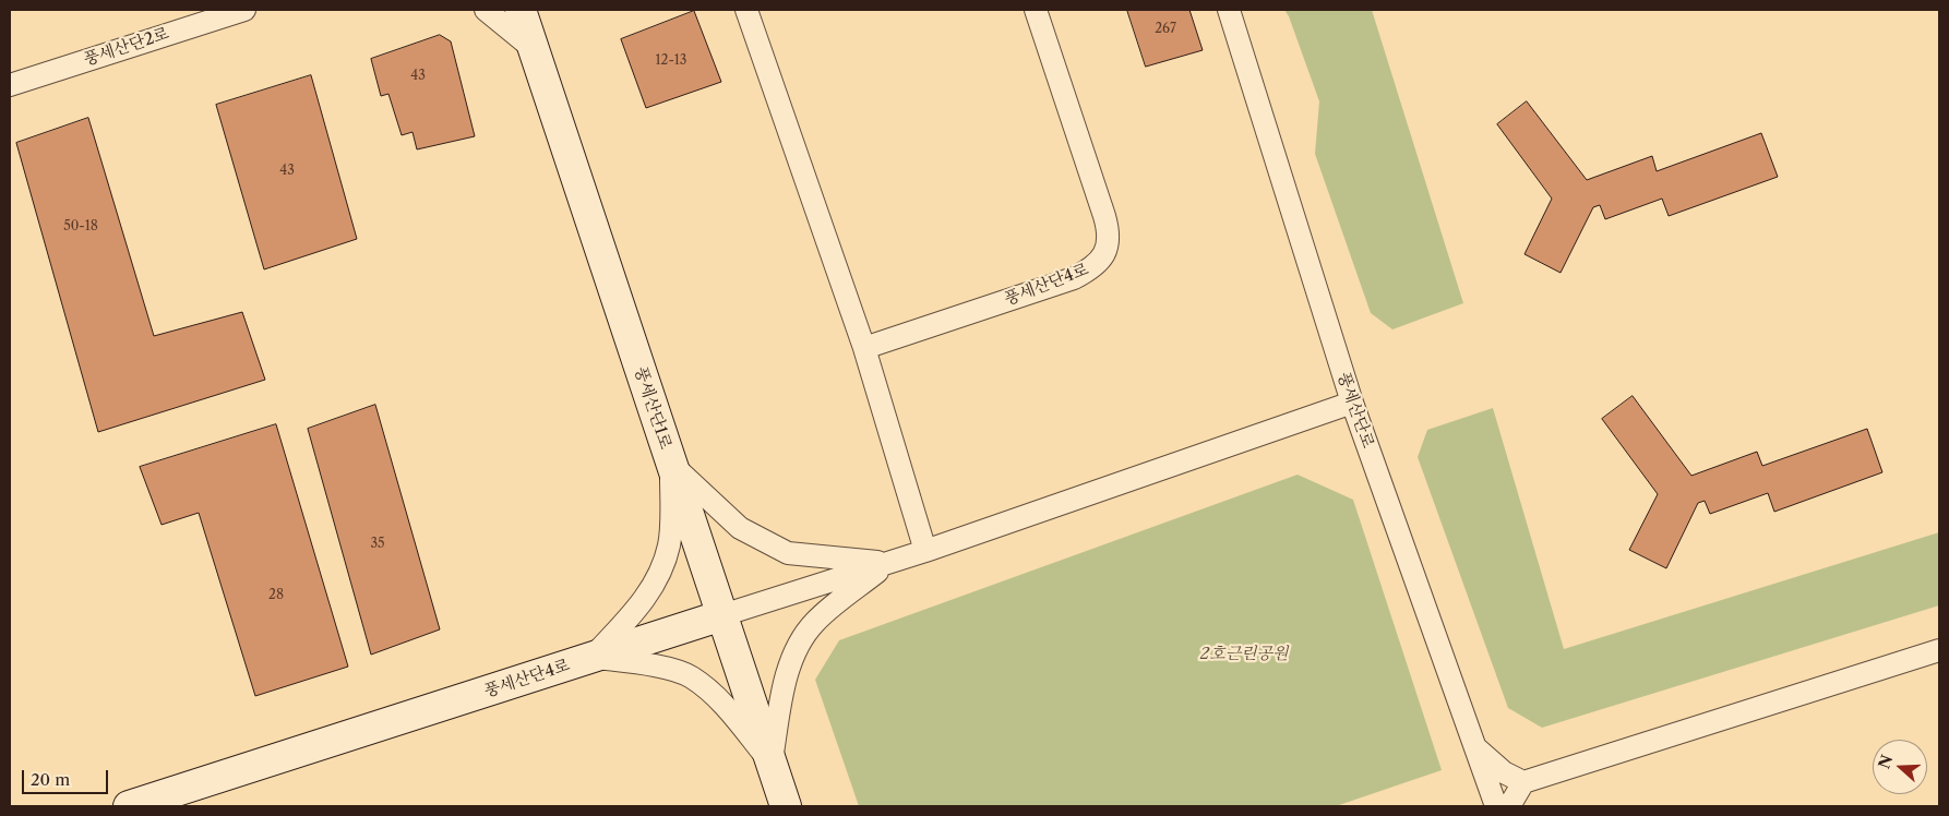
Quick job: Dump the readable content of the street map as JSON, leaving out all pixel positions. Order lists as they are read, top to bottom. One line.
{"streets":{"street":["풍세산단2로","풍세산단4로","풍세산단1로","풍세산단로"]},"crossings":[["풍세산단4로","풍세산단1로"],["풍세산단4로","풍세산단로"]],"parks":["2호근린공원"],"house_numbers":["267","12-13","43","43","50-18","35","28"],"scale_bar":"20 m","north":"left"}
